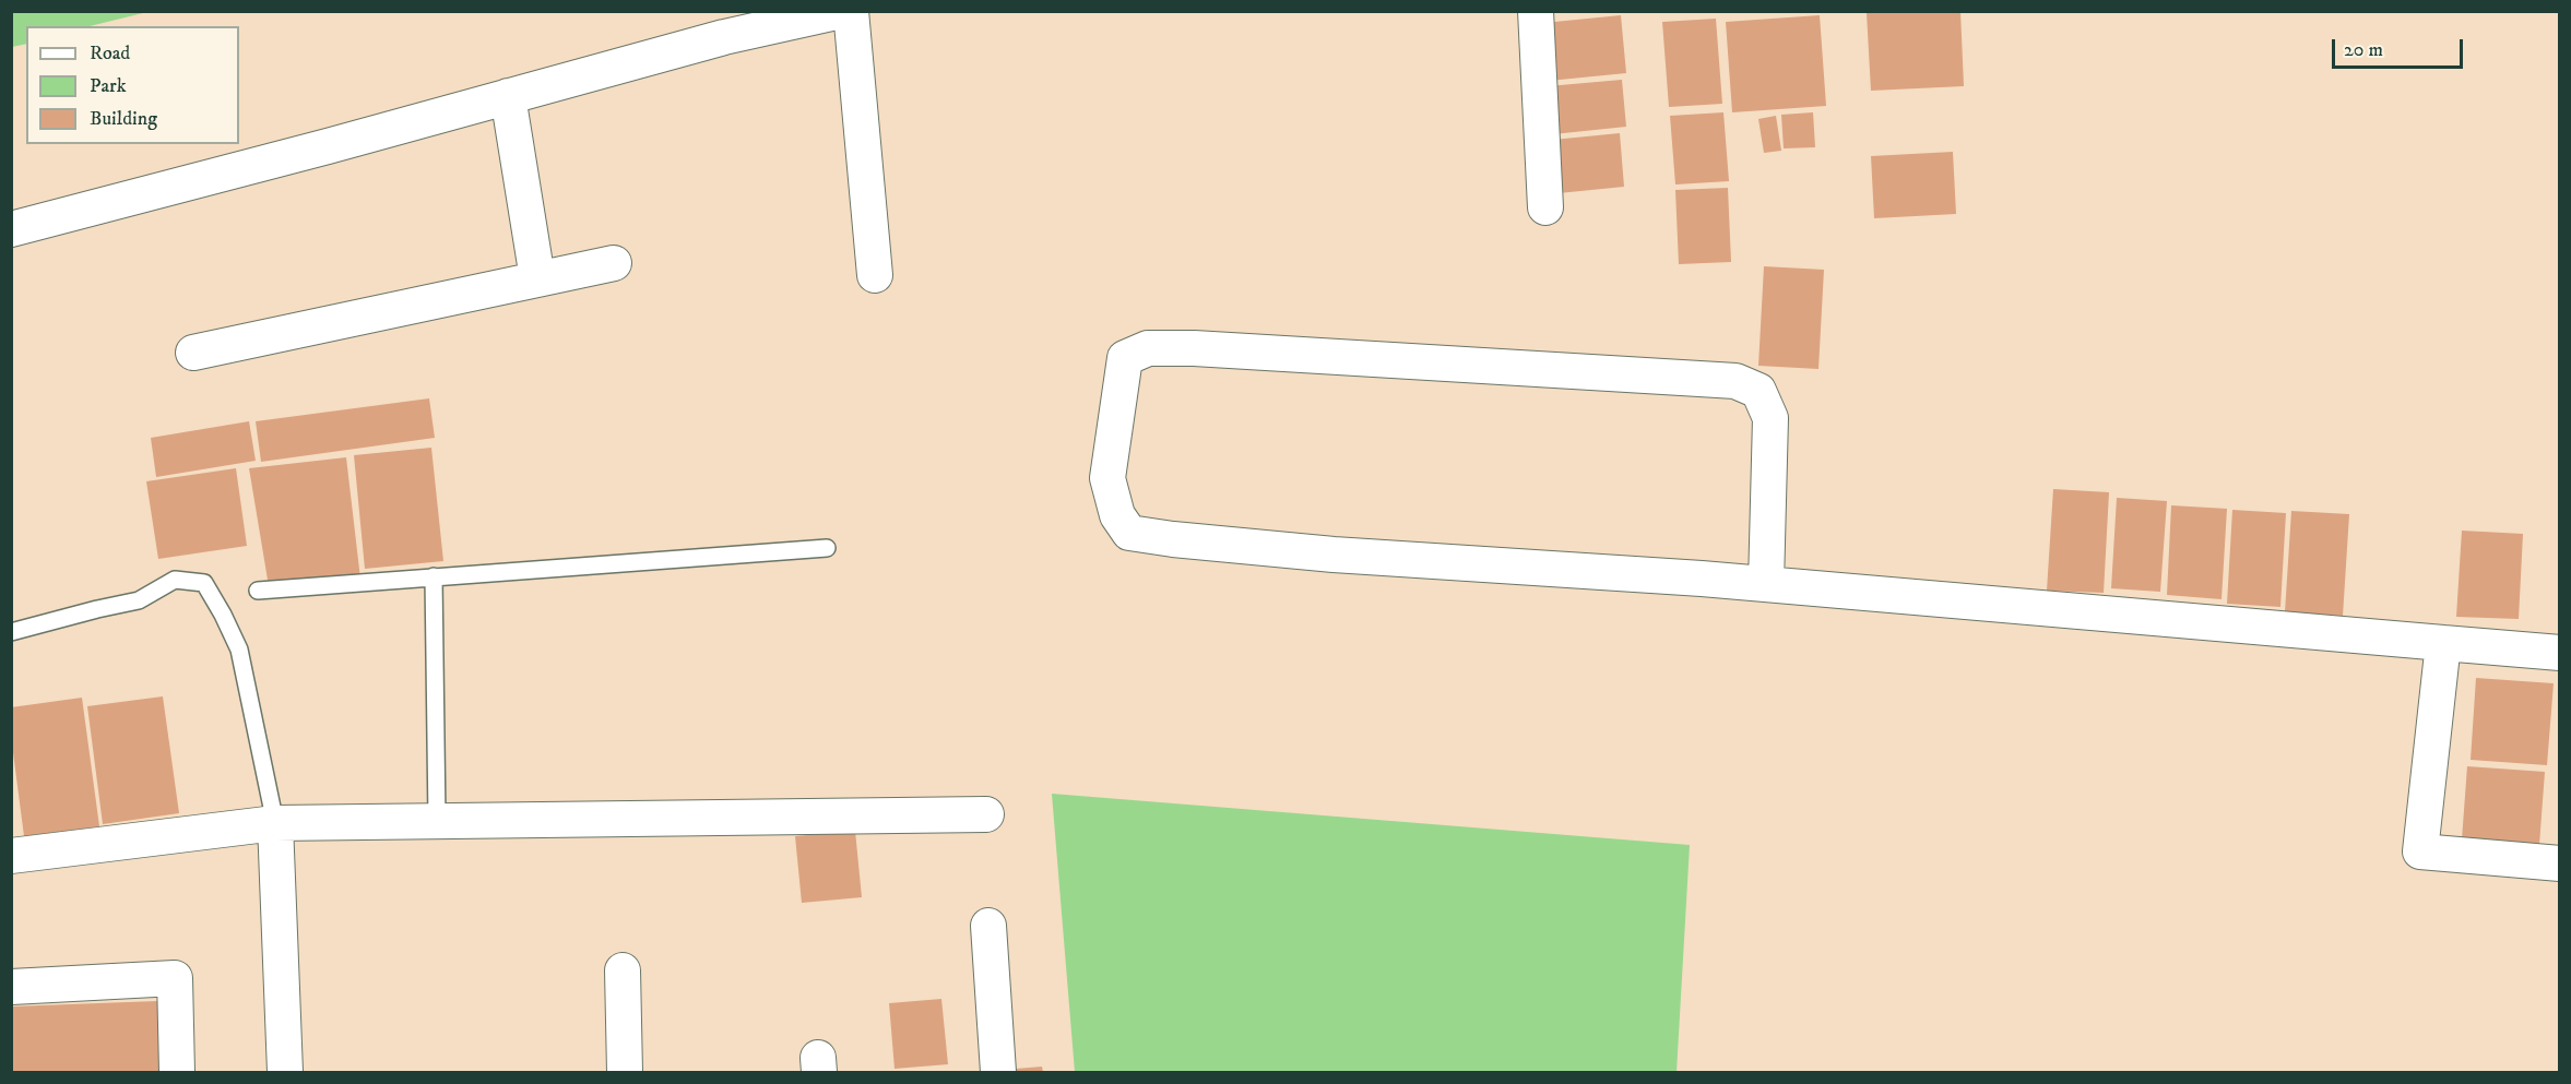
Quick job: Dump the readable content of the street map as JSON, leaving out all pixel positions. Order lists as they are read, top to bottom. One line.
{"legend":["Road","Park","Building"],"scale_bar":"20 m"}
